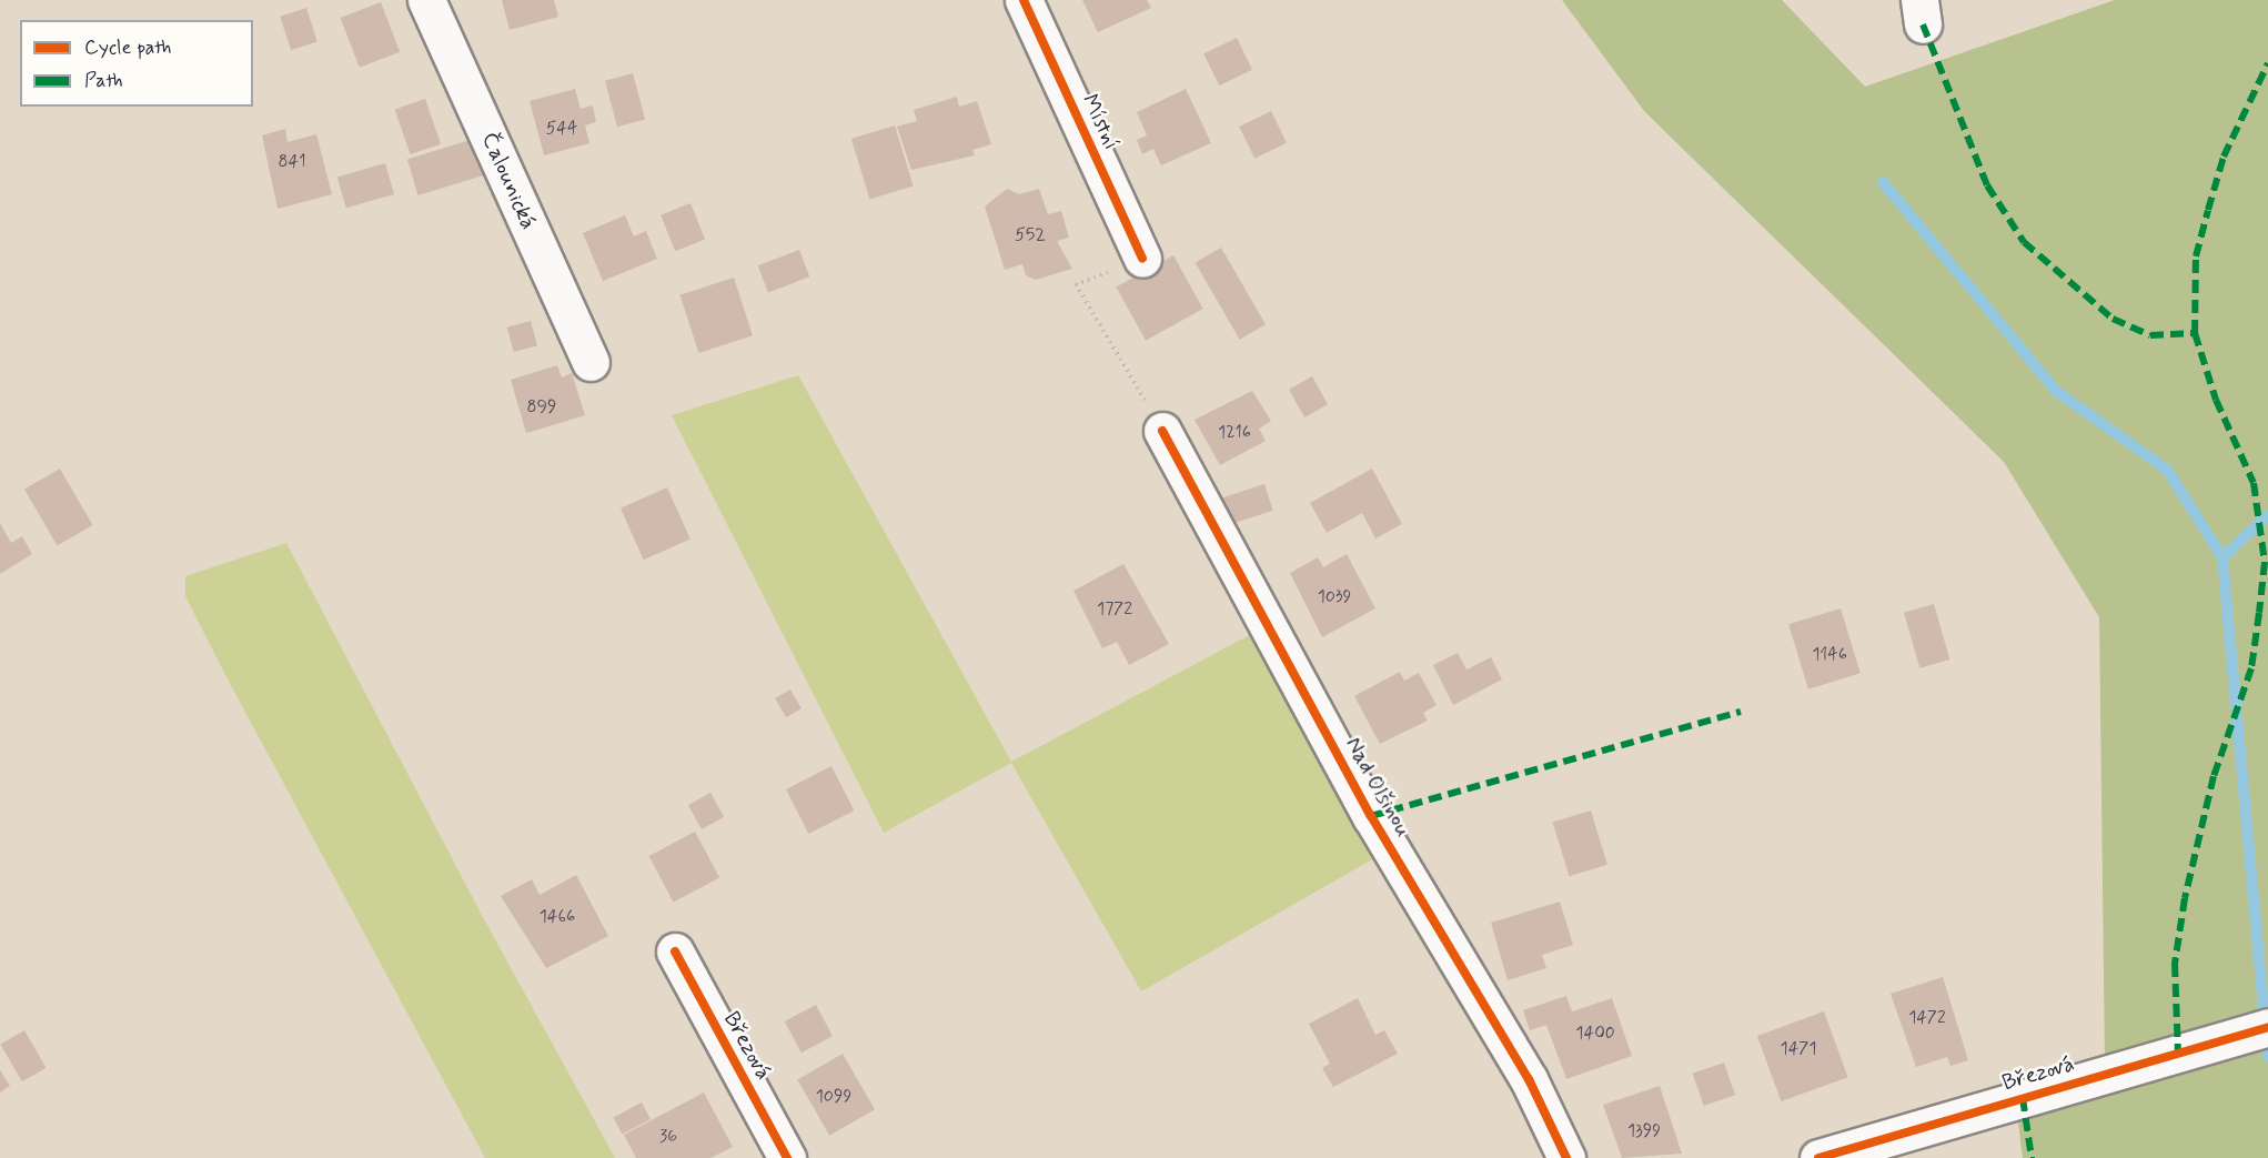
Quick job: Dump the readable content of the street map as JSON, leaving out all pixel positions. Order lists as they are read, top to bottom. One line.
{"streets":{"street":["Místní","Čalounická","Nad Olšinou","Březová"]},"house_numbers":["544","841","552","899","1216","1039","1772","1146","1466","1472","1400","1471","1099","1399","36"],"legend":["Cycle path","Path"]}
